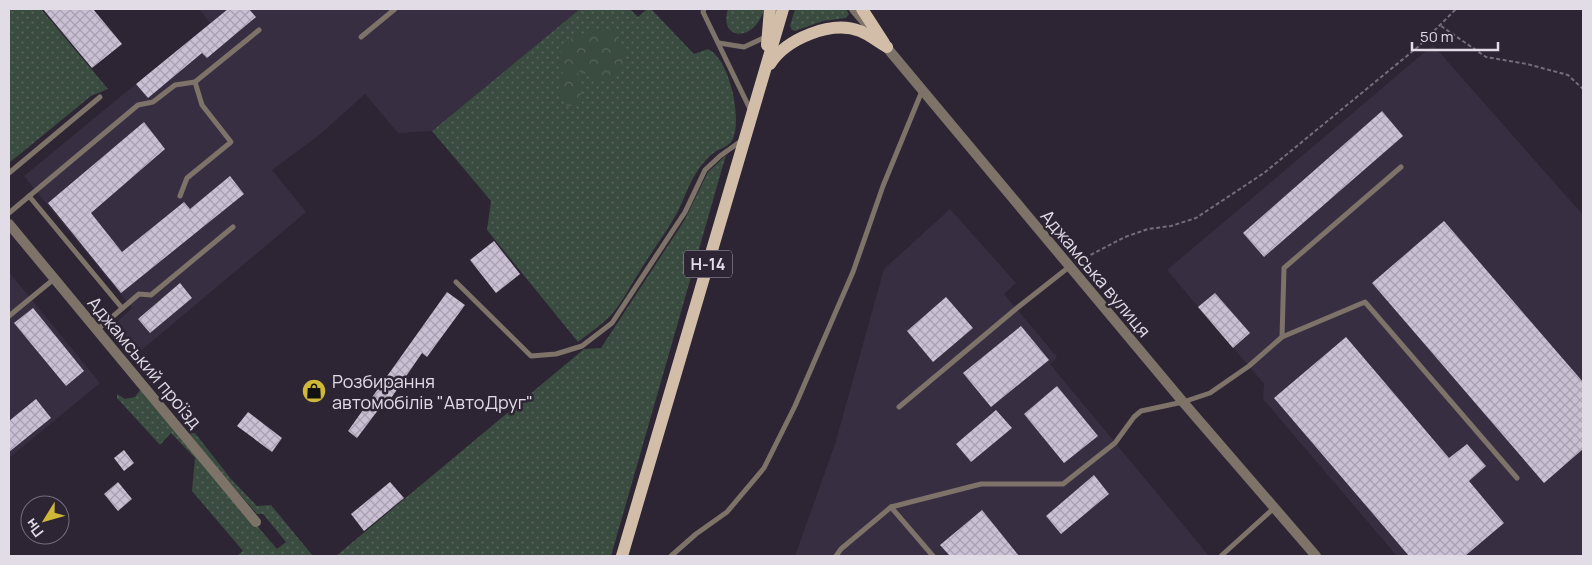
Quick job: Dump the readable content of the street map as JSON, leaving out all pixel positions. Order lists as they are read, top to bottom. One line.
{"streets":{"main road":["Н-14"],"street":["Аджамська вулиця","Аджамський проїзд"]},"places":{"shop":["Розбирання автомобілів \"АвтоДруг\""]},"scale_bar":"50 m","north":"bottom left"}
